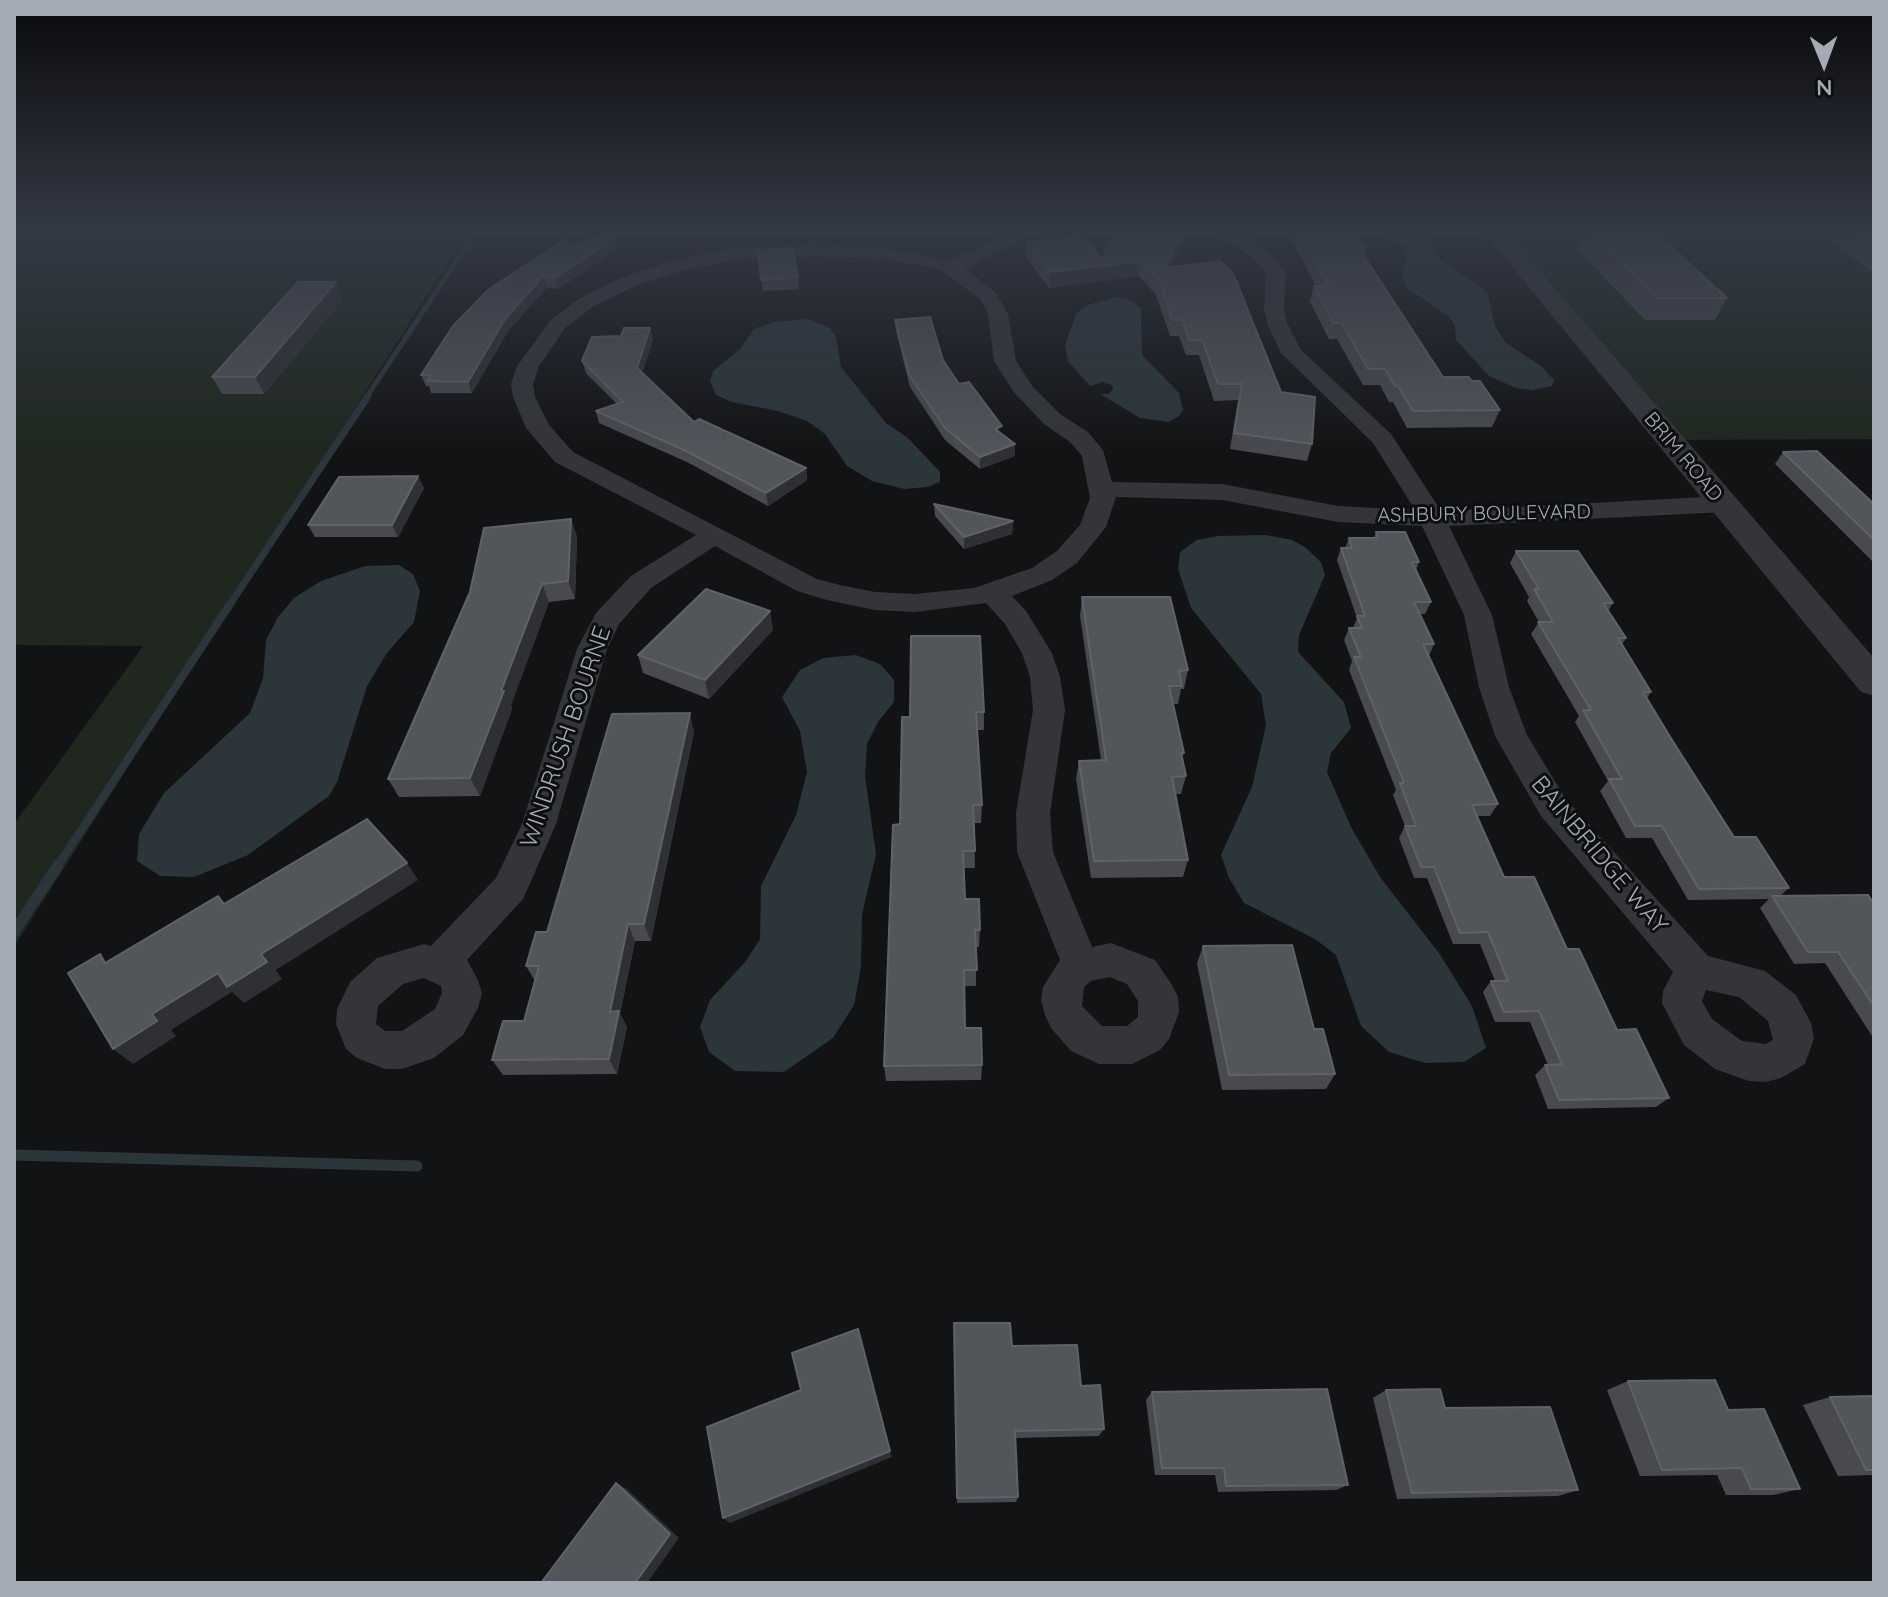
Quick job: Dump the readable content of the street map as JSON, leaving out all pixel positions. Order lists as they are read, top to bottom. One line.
{"streets":{"street":["BRIM ROAD","ASHBURY BOULEVARD","WINDRUSH BOURNE","BAINBRIDGE WAY"]},"crossings":[["BRIM ROAD","ASHBURY BOULEVARD"],["ASHBURY BOULEVARD","BAINBRIDGE WAY"]],"north":"bottom"}
